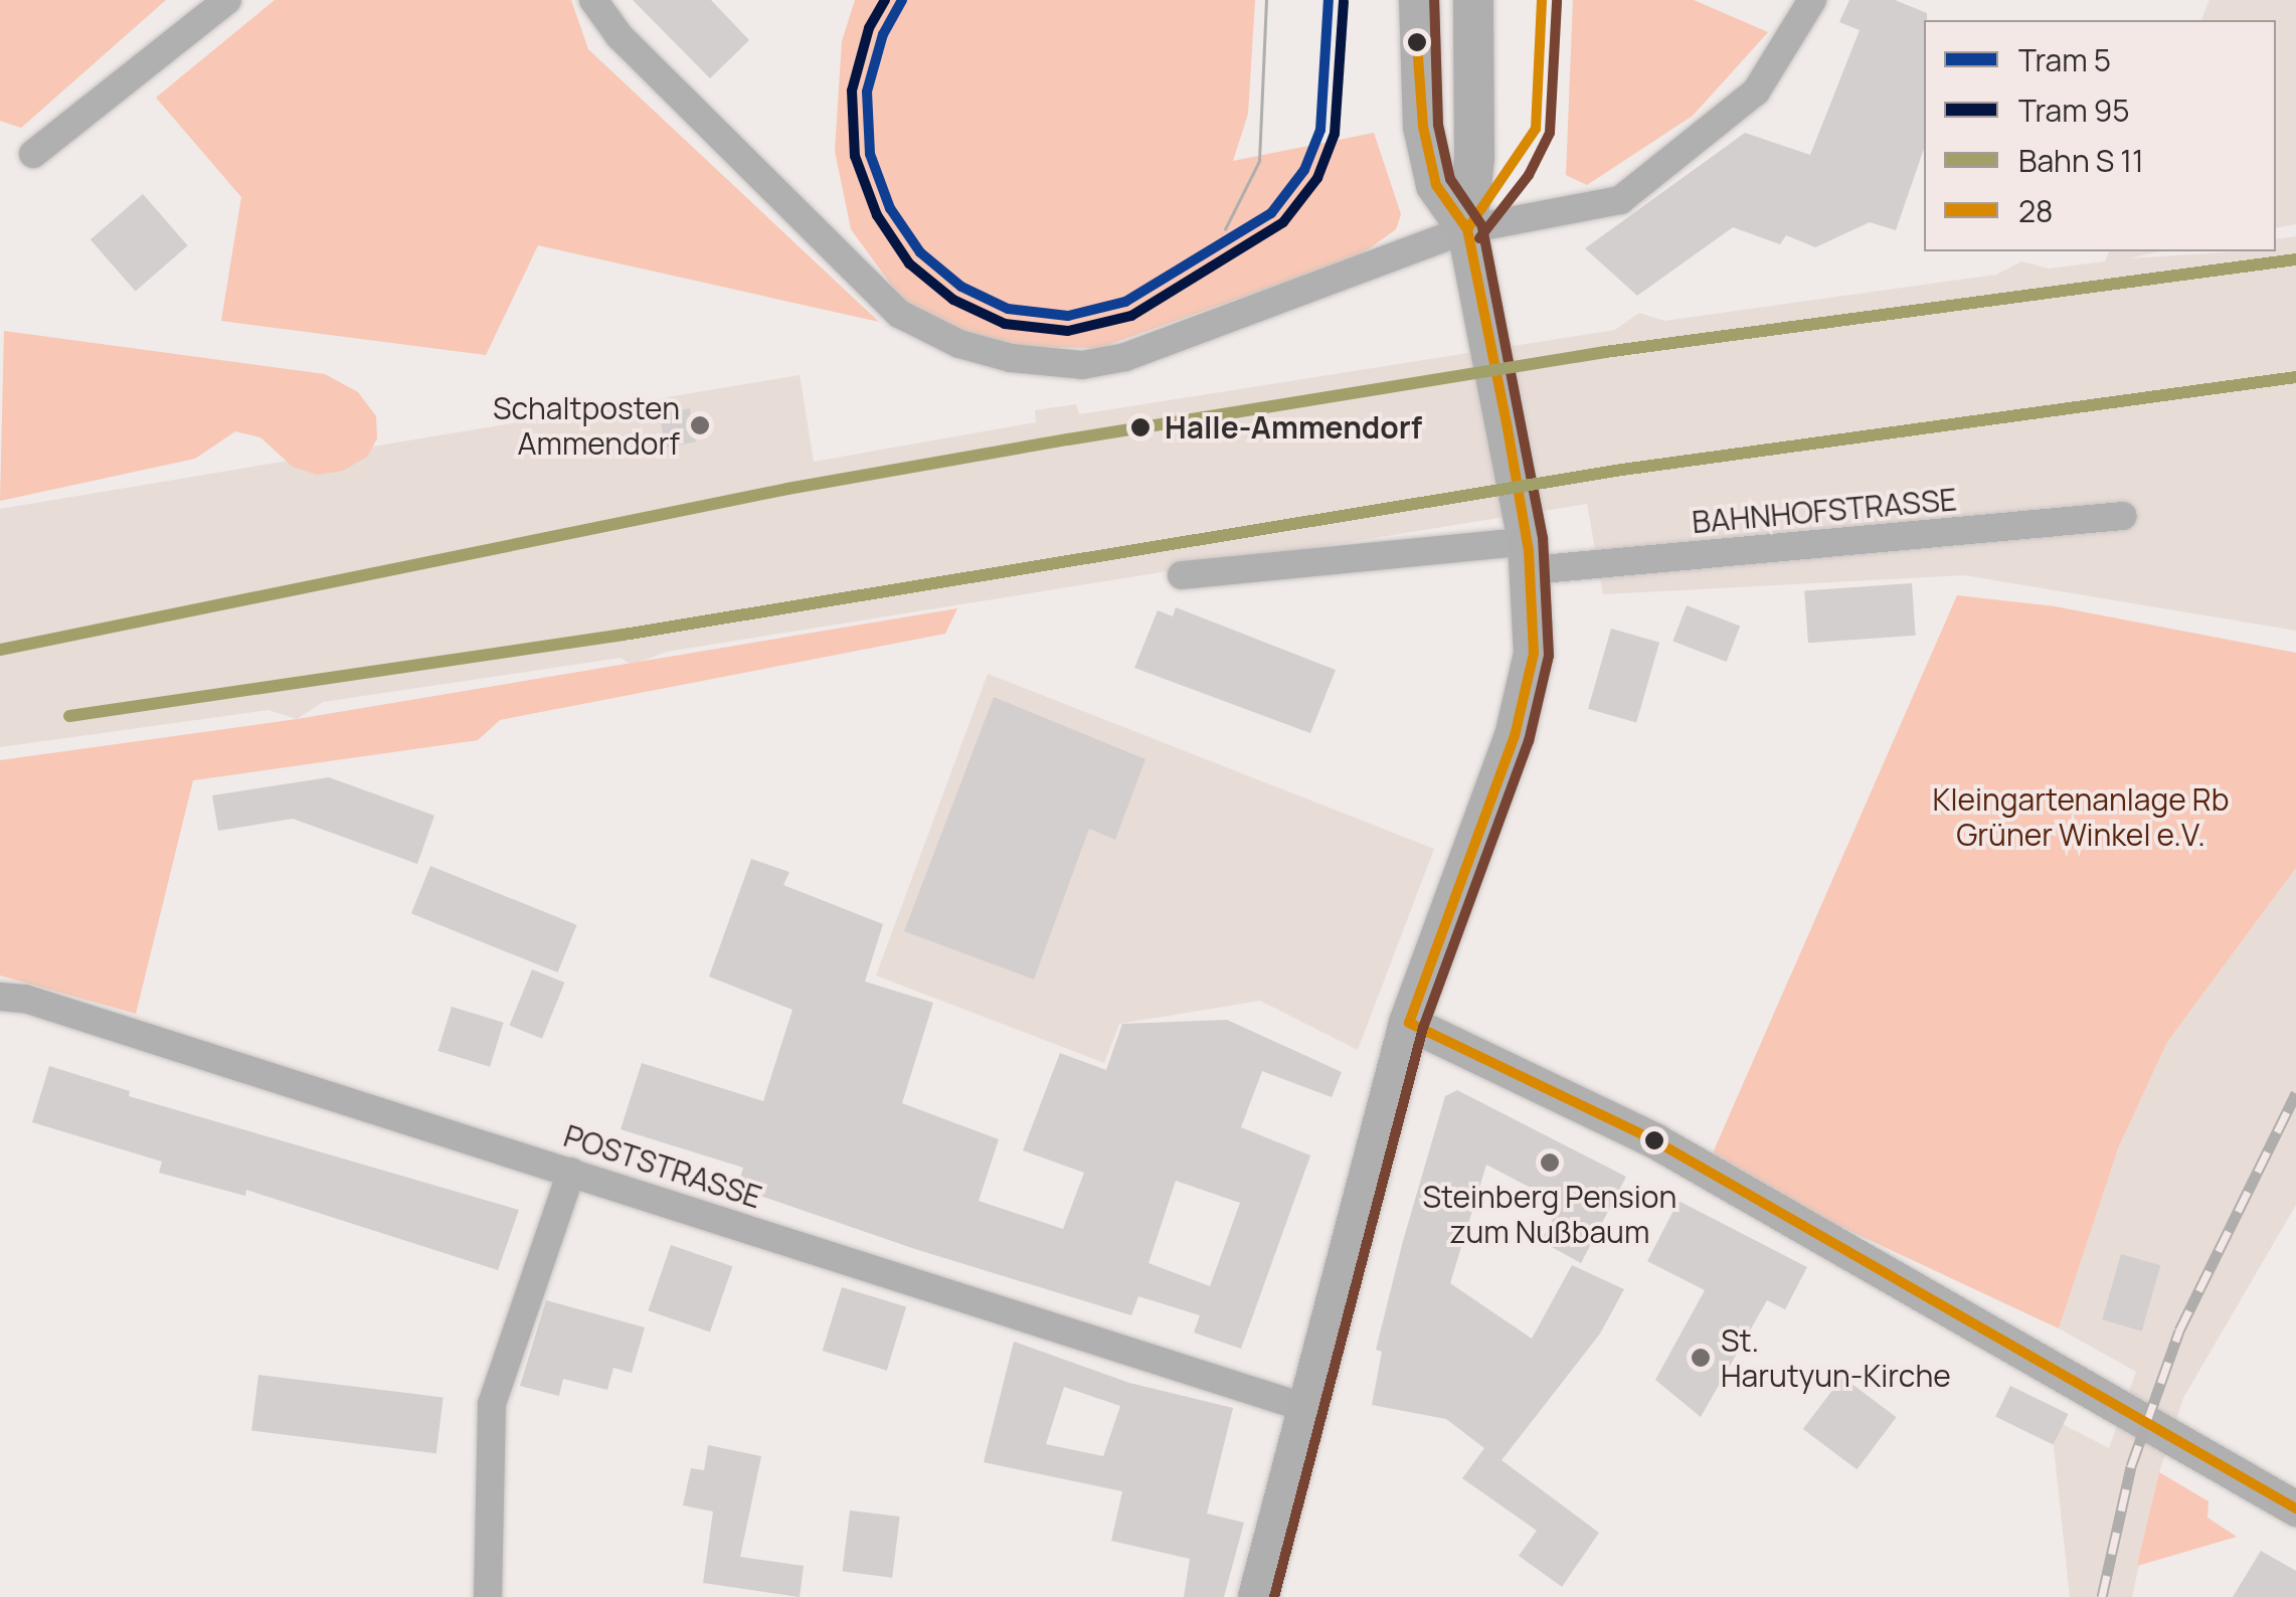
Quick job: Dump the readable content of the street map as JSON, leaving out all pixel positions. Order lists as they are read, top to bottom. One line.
{"streets":{"street":["BAHNHOFSTRASSE","POSTSTRASSE"]},"parks":["Kleingartenanlage Rb Grüner Winkel e.V."],"places":["Schaltposten Ammendorf","Halle-Ammendorf","Steinberg Pension zum Nußbaum","St. Harutyun-Kirche"],"lines":["tram line 5","tram line 95","transit line 28"],"legend":["Tram 5","Tram 95","Bahn S 11","28"]}
